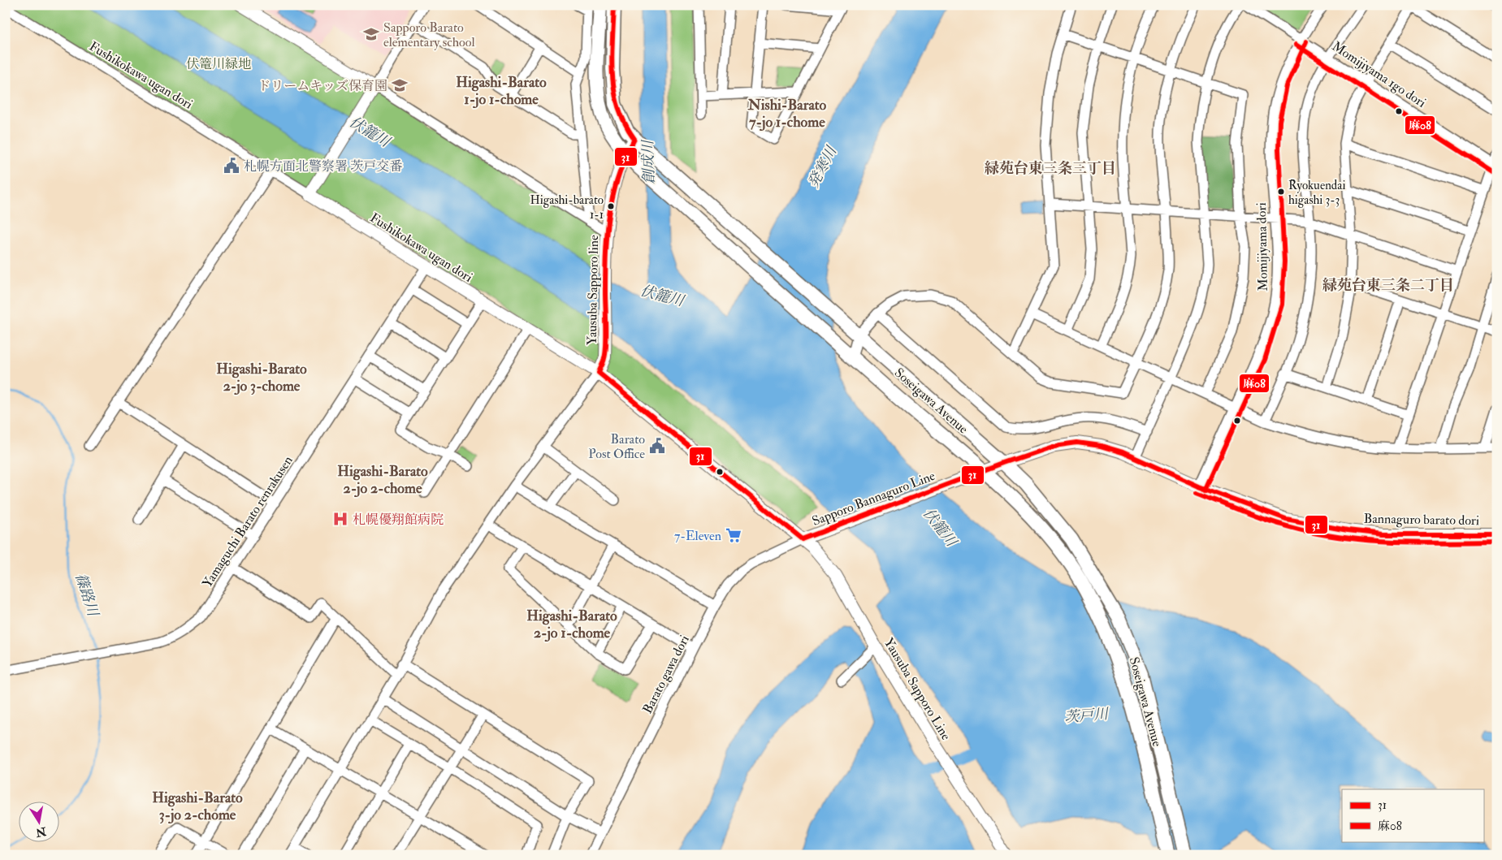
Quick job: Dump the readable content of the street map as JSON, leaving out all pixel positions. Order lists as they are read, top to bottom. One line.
{"streets":{"highway":["Soseigawa Avenue"],"main road":["Fushikokawa ugan dori","Yausuba Sapporo line","Sapporo Bannaguro Line","Bannaguro barato dori","Yausuba Sapporo Line"],"street":["Momijiyama 1go dori","Momijiyama dori","Yamaguchi Barato renrakusen","Barato gawa dori"]},"crossings":[["Momijiyama 1go dori","Momijiyama dori"],["Fushikokawa ugan dori","Yausuba Sapporo line"],["Fushikokawa ugan dori","Sapporo Bannaguro Line"],["Fushikokawa ugan dori","Yamaguchi Barato renrakusen"],["Fushikokawa ugan dori","Barato gawa dori"],["Fushikokawa ugan dori","Yausuba Sapporo Line"],["Momijiyama dori","Bannaguro barato dori"],["Yausuba Sapporo line","Soseigawa Avenue"],["Soseigawa Avenue","Bannaguro barato dori"],["Sapporo Bannaguro Line","Bannaguro barato dori"],["Sapporo Bannaguro Line","Barato gawa dori"],["Sapporo Bannaguro Line","Yausuba Sapporo Line"],["Barato gawa dori","Yausuba Sapporo Line"]],"districts":["Higashi-Barato 1-jo 1-chome","Nishi-Barato 7-jo 1-chome","緑苑台東三条三丁目","緑苑台東三条二丁目","Higashi-Barato 2-jo 3-chome","Higashi-Barato 2-jo 2-chome","Higashi-Barato 2-jo 1-chome","Higashi-Barato 3-jo 2-chome"],"water":["伏籠川","創成川","発寒川","篠路川","茨戸川"],"parks":["伏篭川緑地"],"places":{"school or university":["Sapporo Barato elementary school","ドリームキッズ保育園"],"public building":["札幌方面北警察署 茨戸交番","Barato Post Office"],"other":["Ryokuendai higashi 3-3","Higashi-barato 1-1"],"hospital":["札幌優翔館病院"],"supermarket":["7-Eleven"]},"lines":["transit line 31","transit line 麻08"],"legend":["31","麻08"],"north":"bottom"}
